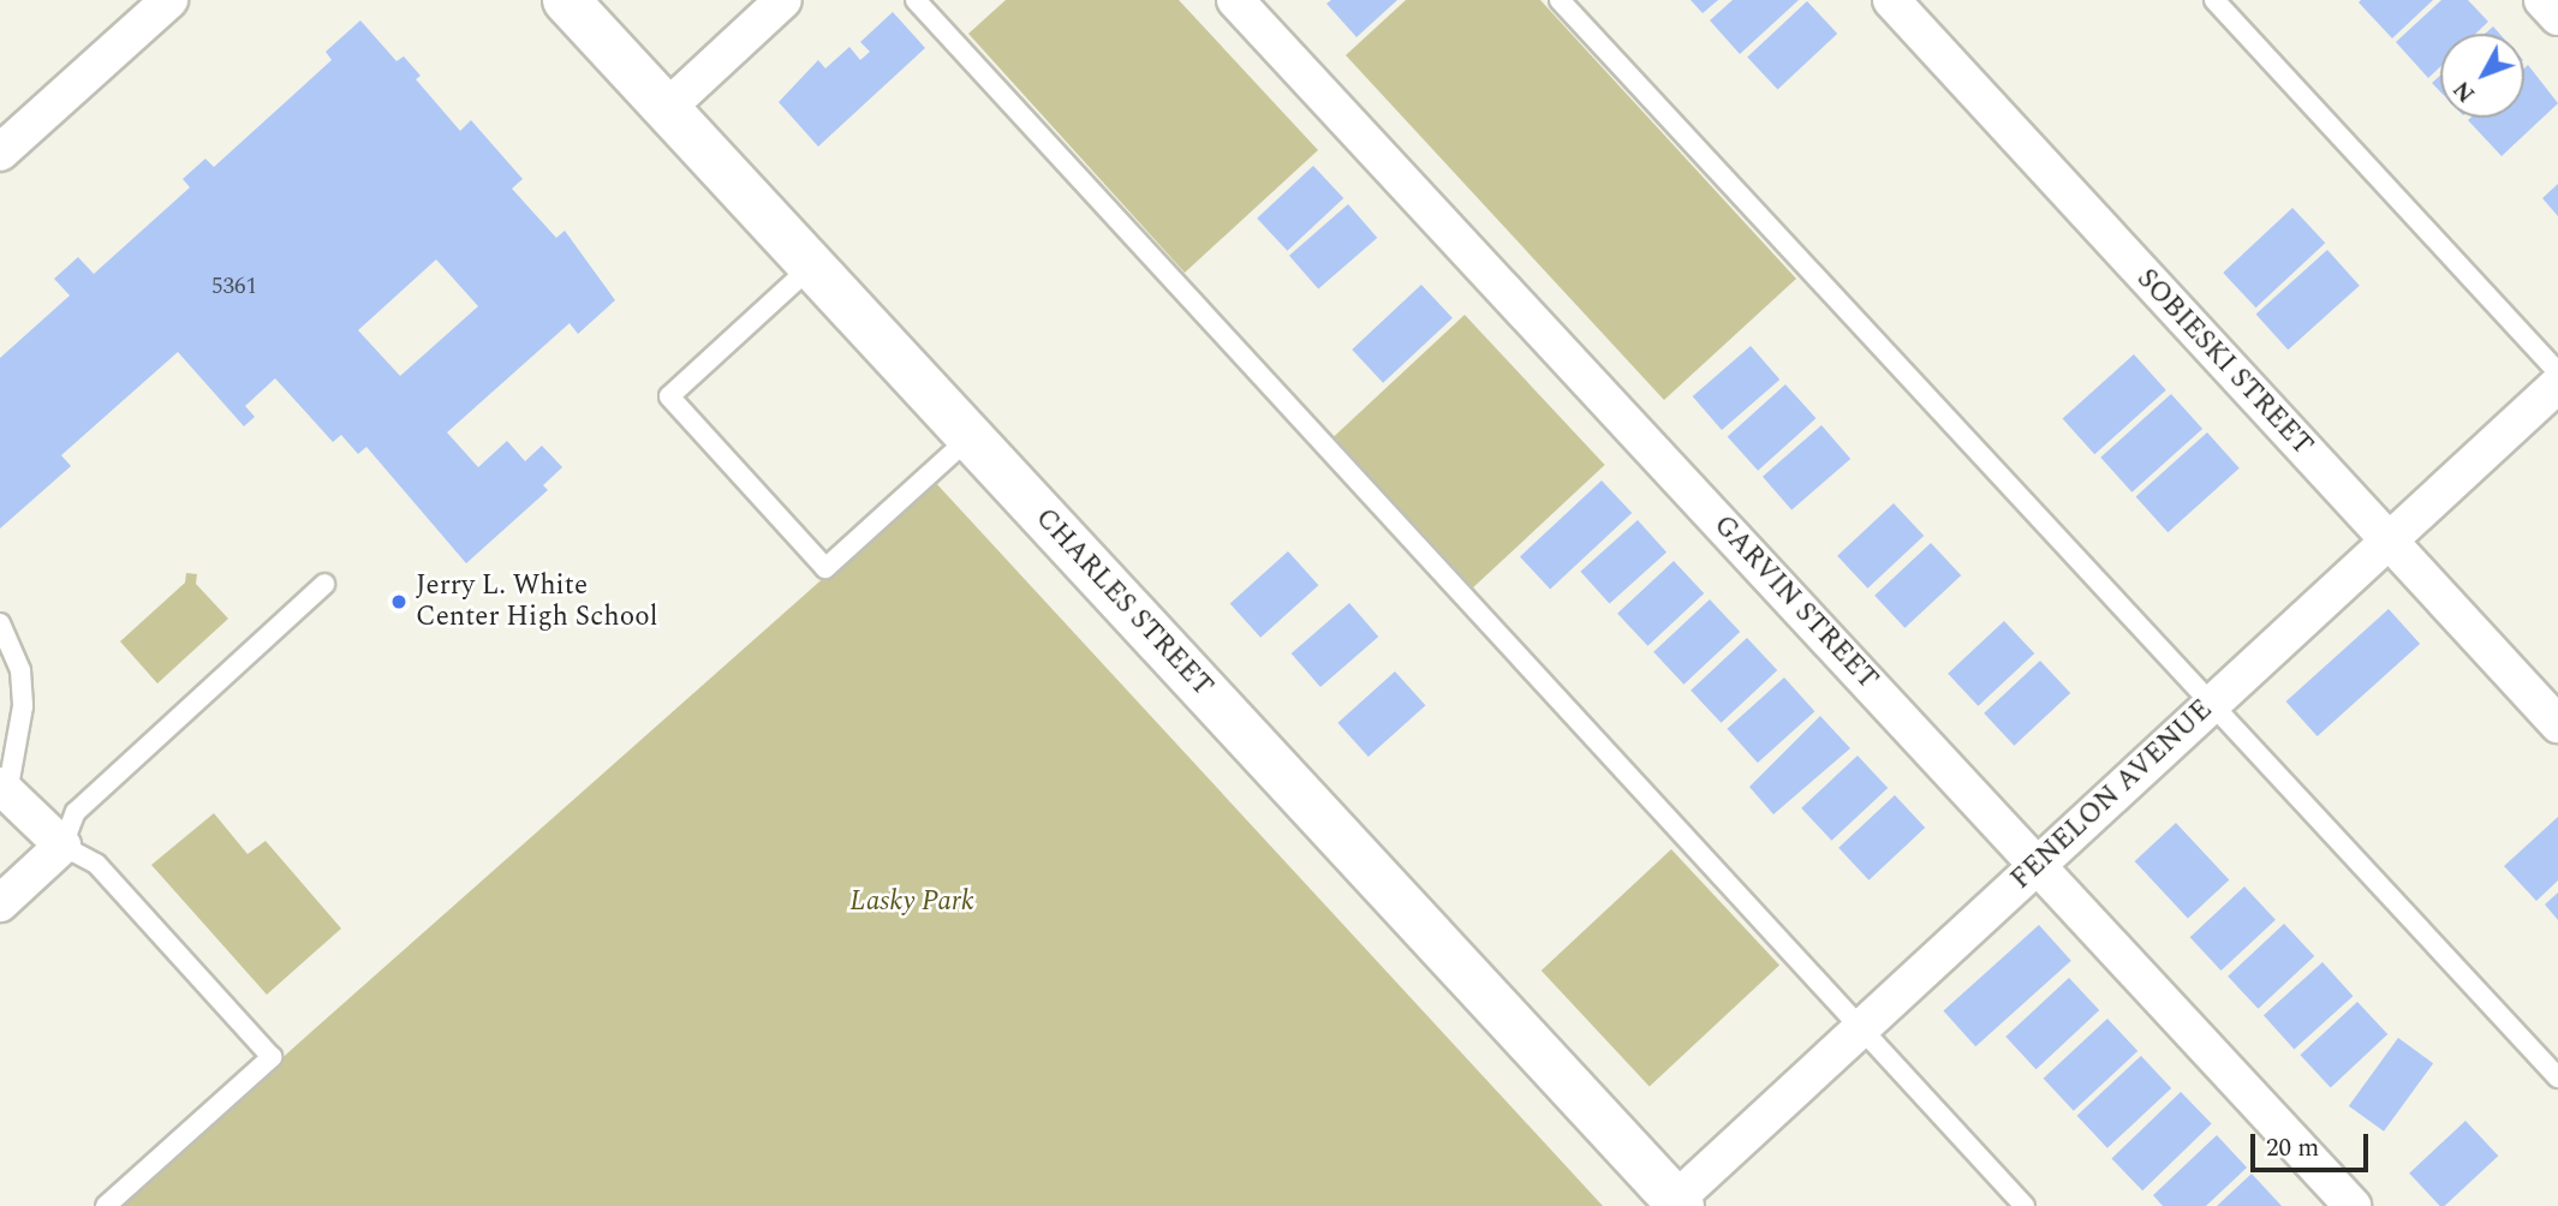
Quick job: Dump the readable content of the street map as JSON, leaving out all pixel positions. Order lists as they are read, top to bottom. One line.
{"streets":{"street":["SOBIESKI STREET","CHARLES STREET","GARVIN STREET","FENELON AVENUE"]},"crossings":[["SOBIESKI STREET","FENELON AVENUE"],["CHARLES STREET","FENELON AVENUE"],["GARVIN STREET","FENELON AVENUE"]],"parks":["Lasky Park"],"places":["Jerry L. White Center High School"],"house_numbers":["5361"],"scale_bar":"20 m","north":"bottom left"}
